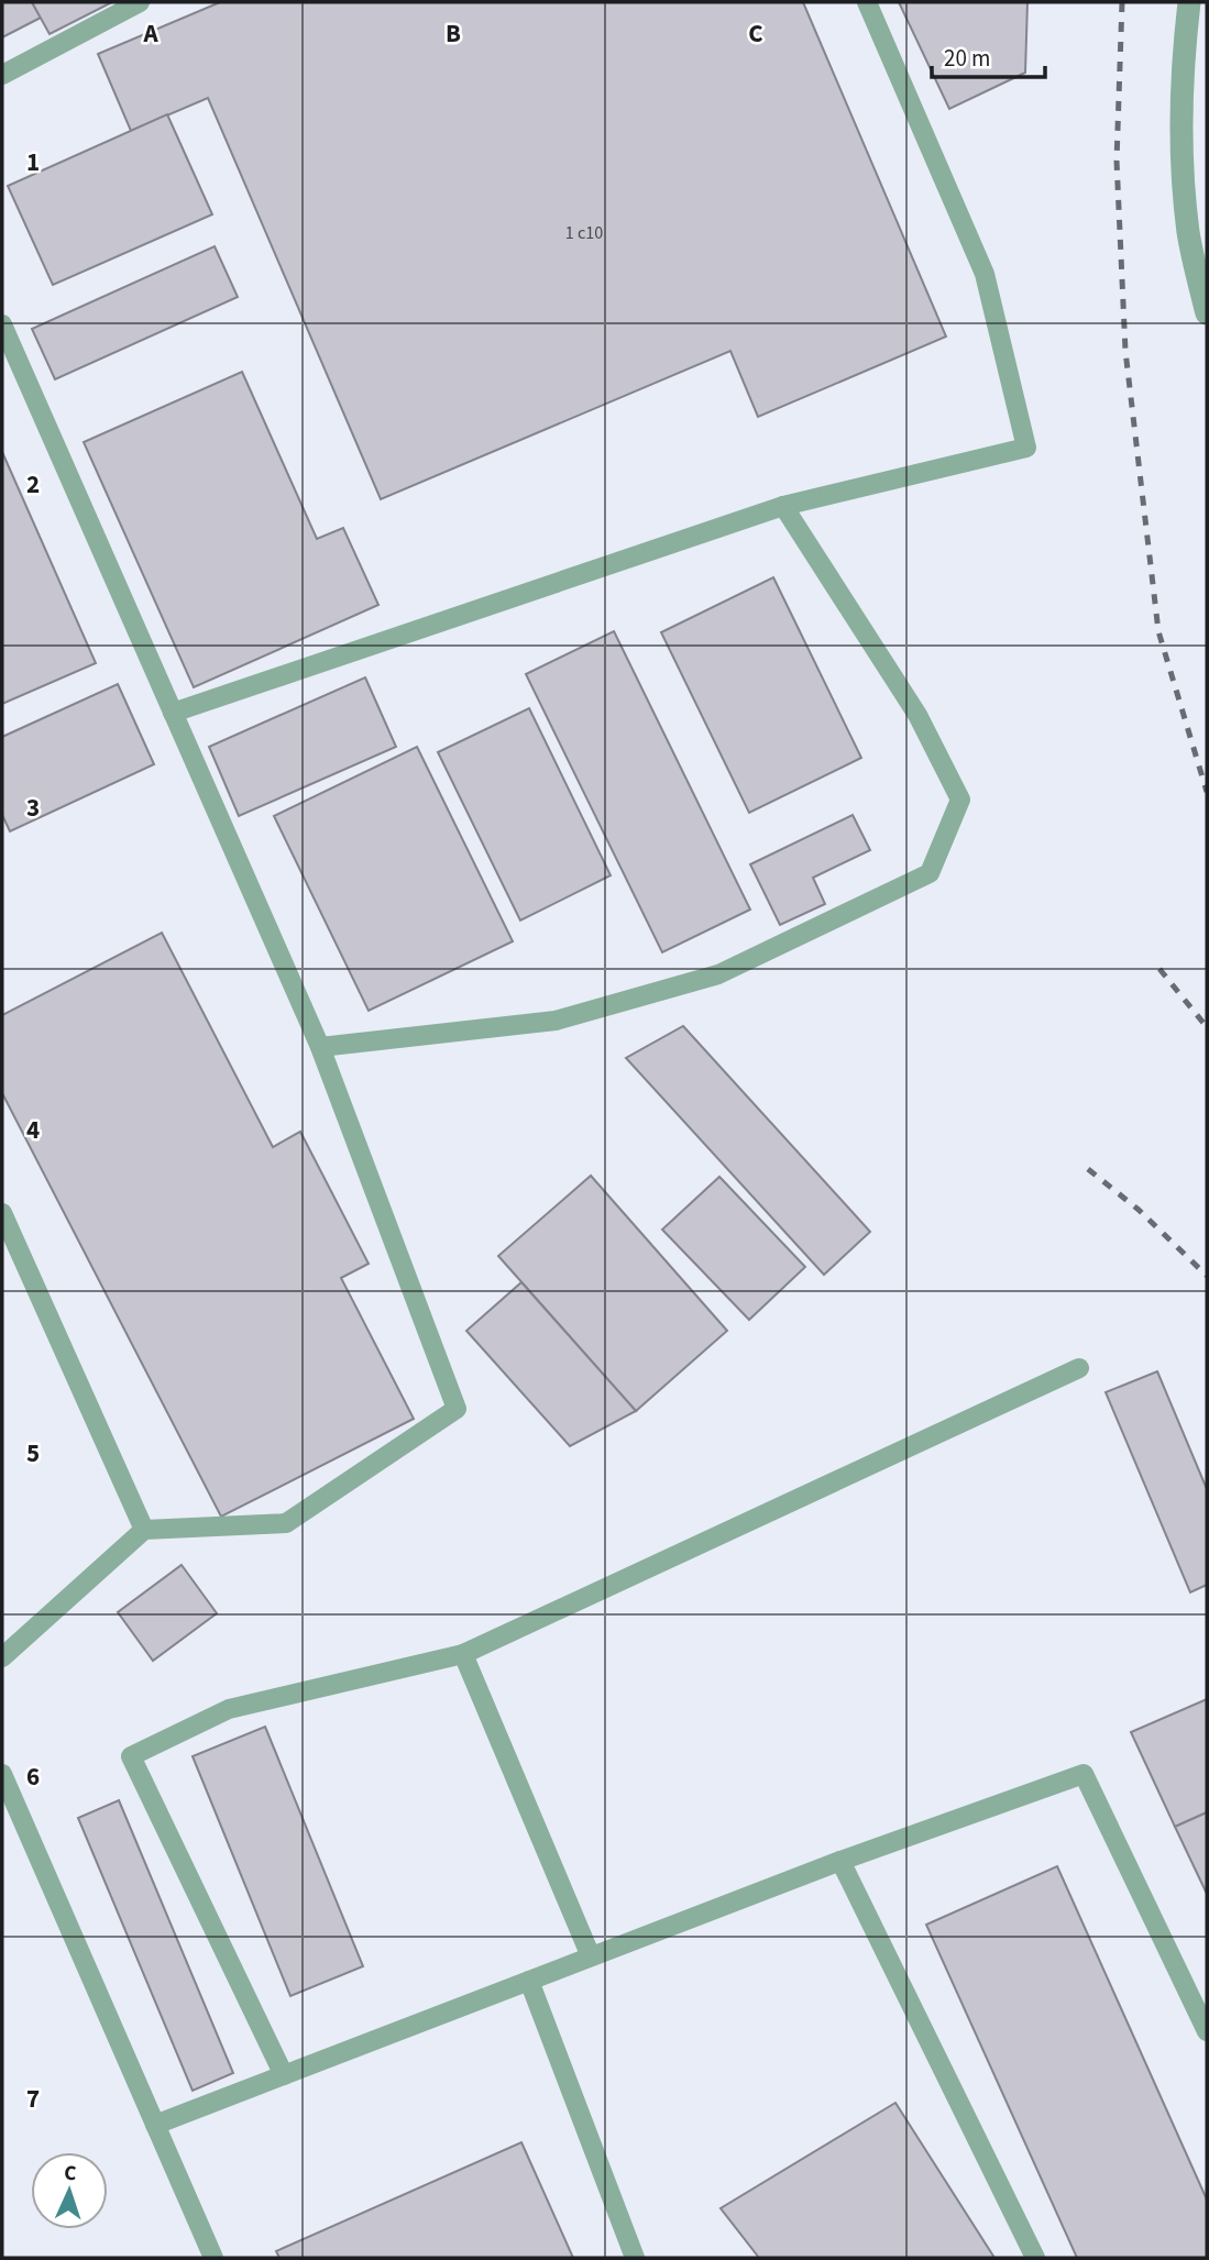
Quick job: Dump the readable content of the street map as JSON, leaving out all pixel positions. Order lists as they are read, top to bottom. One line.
{"house_numbers":["1 с10"],"scale_bar":"20 m","north":"top","grid":{"columns":["A","B","C"],"rows":["1","2","3","4","5","6","7"]}}
